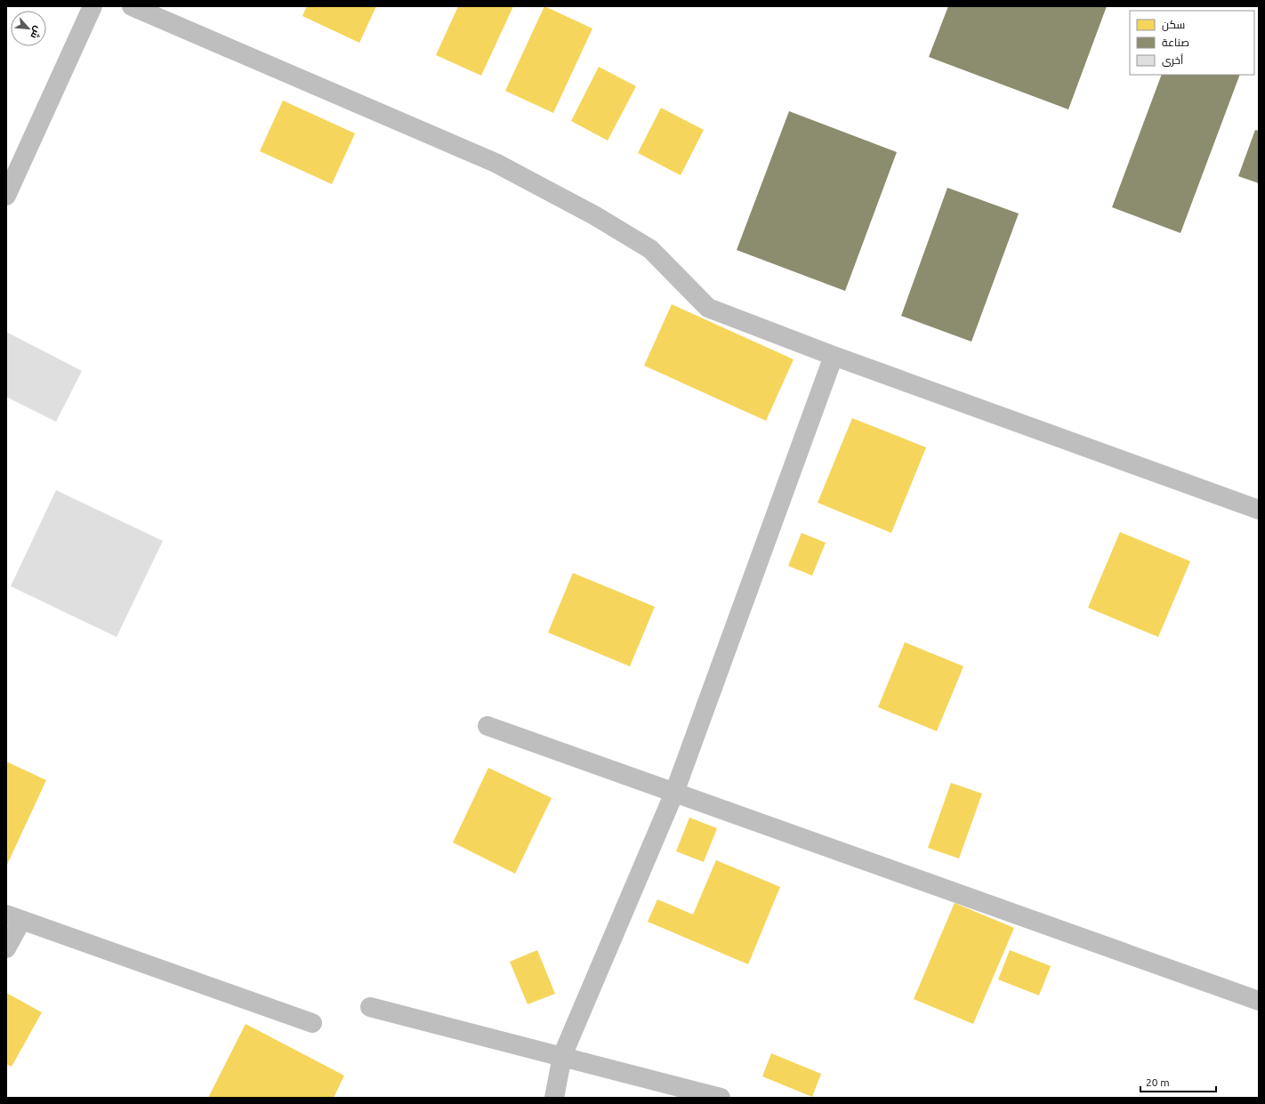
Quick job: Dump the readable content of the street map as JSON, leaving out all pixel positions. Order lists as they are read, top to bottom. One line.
{"legend":["سكن","صناعة","أخرى"],"scale_bar":"20 m","north":"bottom right"}
